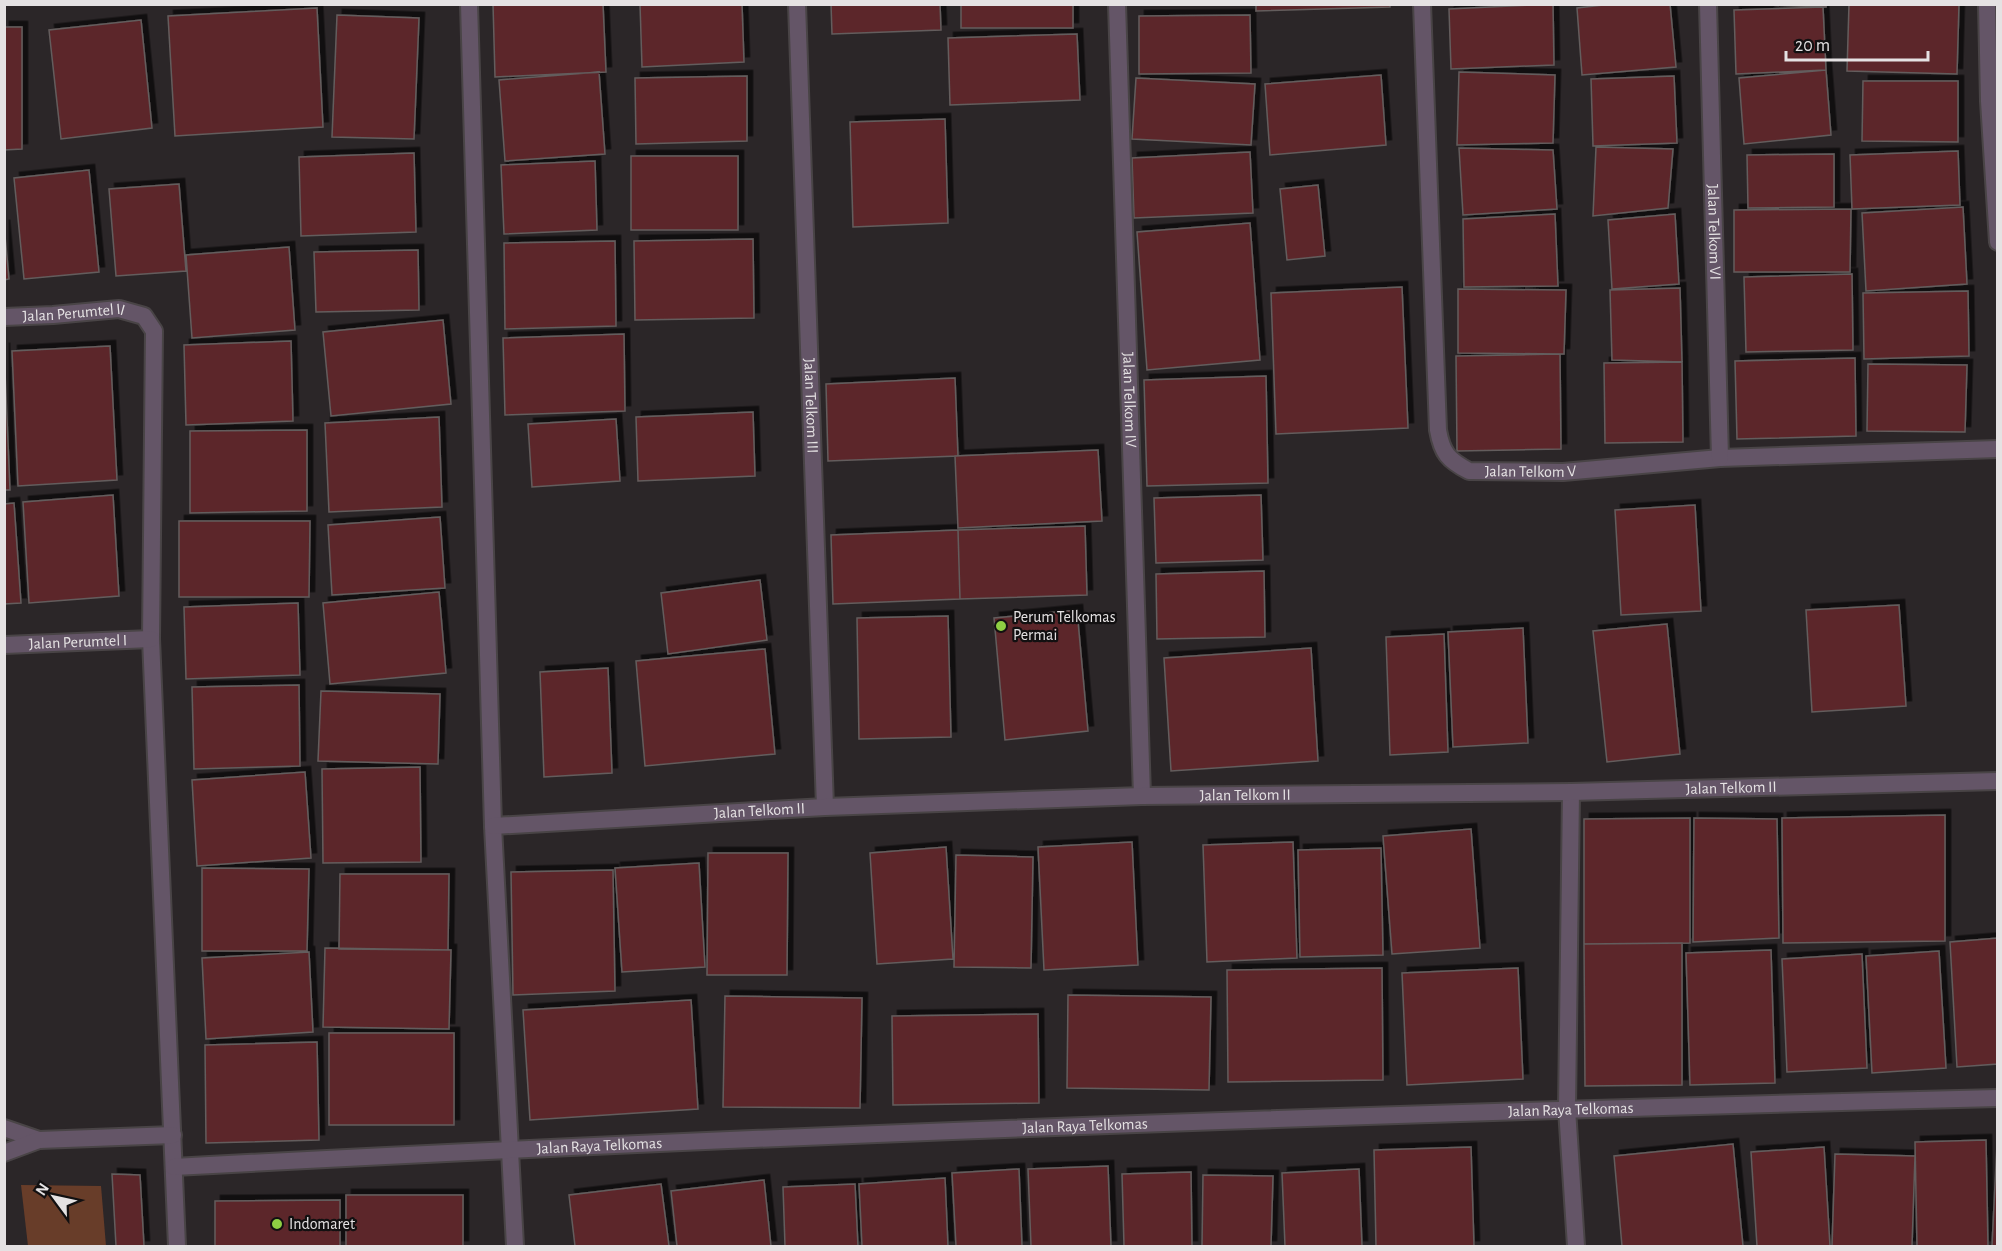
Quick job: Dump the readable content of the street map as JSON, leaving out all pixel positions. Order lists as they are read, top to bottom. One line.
{"streets":{"street":["Jalan Telkom VI","Jalan Perumtel II","Jalan Telkom IV","Jalan Telkom III","Jalan Telkom V","Jalan Perumtel I","Jalan Telkom II","Jalan Raya Telkomas"]},"crossings":[["Jalan Telkom VI","Jalan Telkom V"],["Jalan Perumtel II","Jalan Perumtel I"],["Jalan Telkom IV","Jalan Telkom II"],["Jalan Telkom III","Jalan Telkom II"]],"places":["Perum Telkomas Permai","Indomaret"],"scale_bar":"20 m","north":"top left"}
